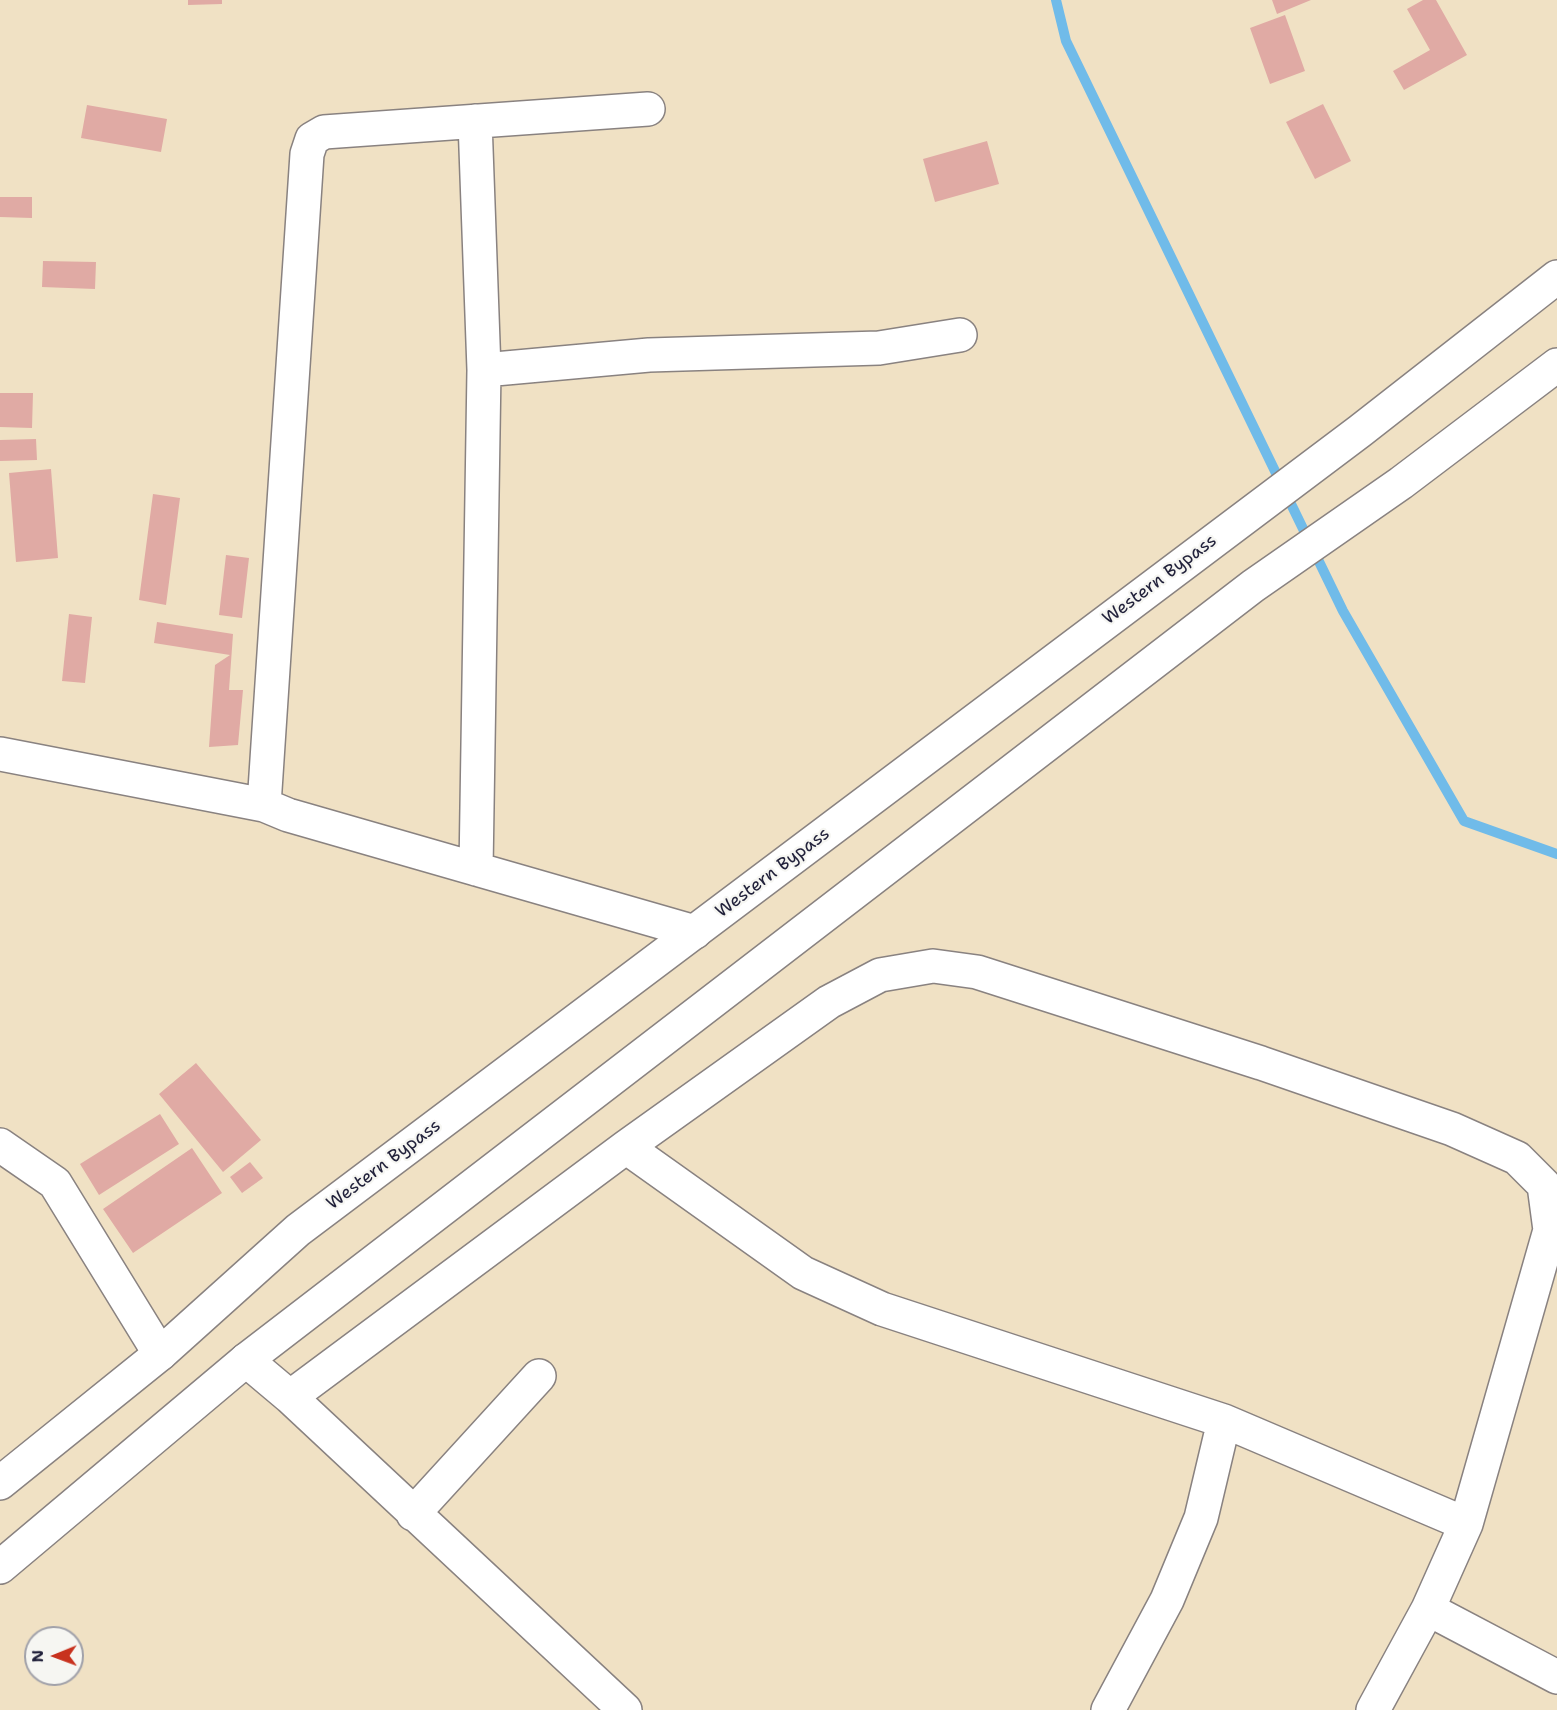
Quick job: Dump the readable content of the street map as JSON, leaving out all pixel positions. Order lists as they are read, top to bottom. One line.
{"streets":{"street":["Western Bypass"]},"north":"left"}
